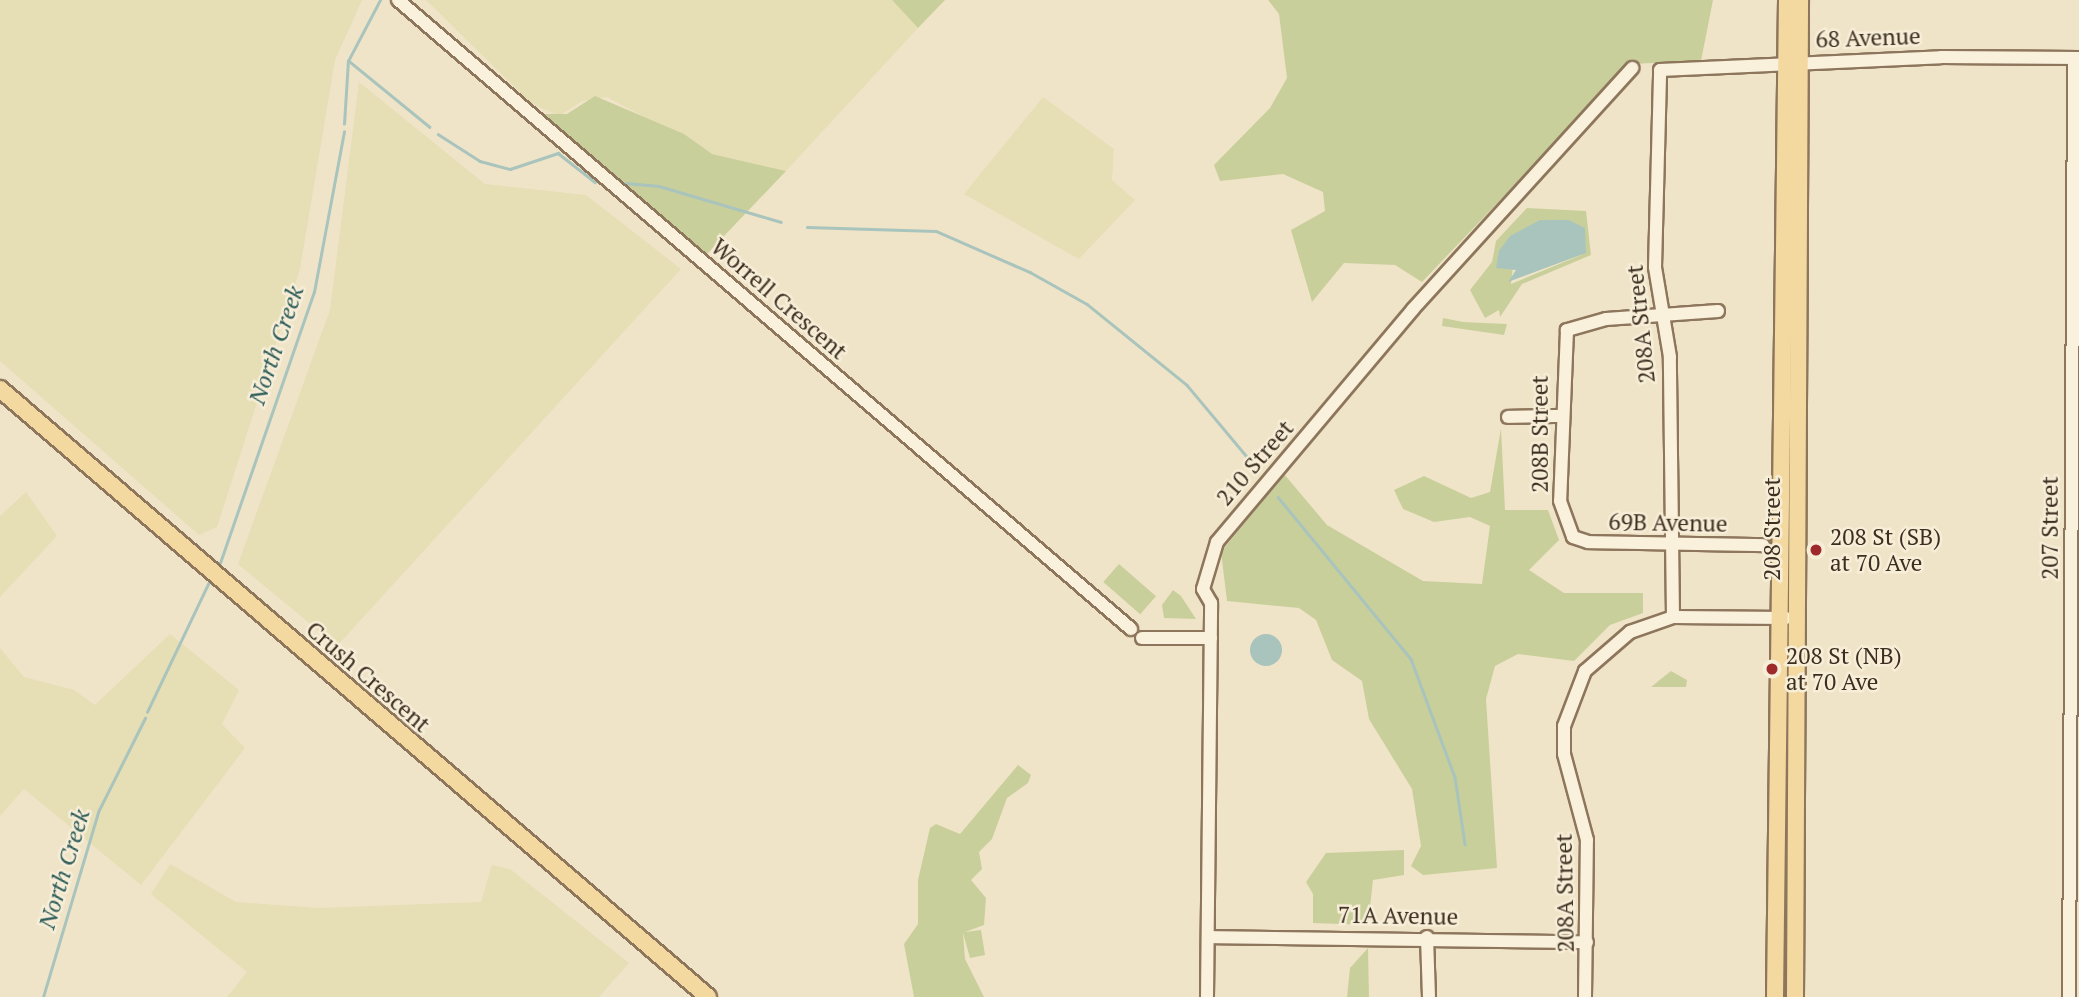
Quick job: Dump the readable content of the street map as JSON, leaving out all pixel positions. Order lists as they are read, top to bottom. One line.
{"streets":{"main road":["208 Street","Crush Crescent"],"street":["68 Avenue","Worrell Crescent","208A Street","208B Street","210 Street","69B Avenue","207 Street","71A Avenue"]},"crossings":[["68 Avenue","208A Street"],["68 Avenue","207 Street"],["68 Avenue","208 Street"],["Worrell Crescent","210 Street"],["208A Street","208B Street"],["208A Street","69B Avenue"],["208A Street","71A Avenue"],["208B Street","69B Avenue"],["210 Street","71A Avenue"]],"water":["North Creek"],"places":["208 St (SB) at 70 Ave","208 St (NB) at 70 Ave"]}
